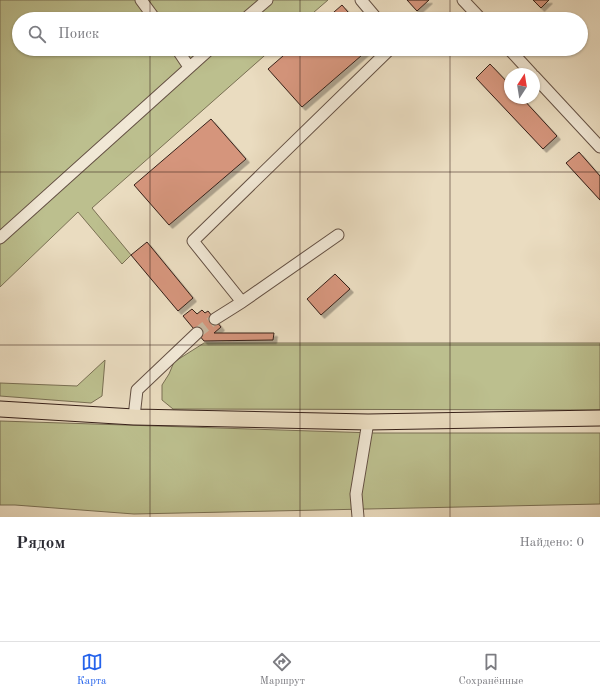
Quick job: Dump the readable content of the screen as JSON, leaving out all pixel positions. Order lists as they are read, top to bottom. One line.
{"north":"top","page":{"search":"Поиск","heading":["Рядом","Найдено: 0"],"nav":["Карта","Маршрут","Сохранённые"]}}
